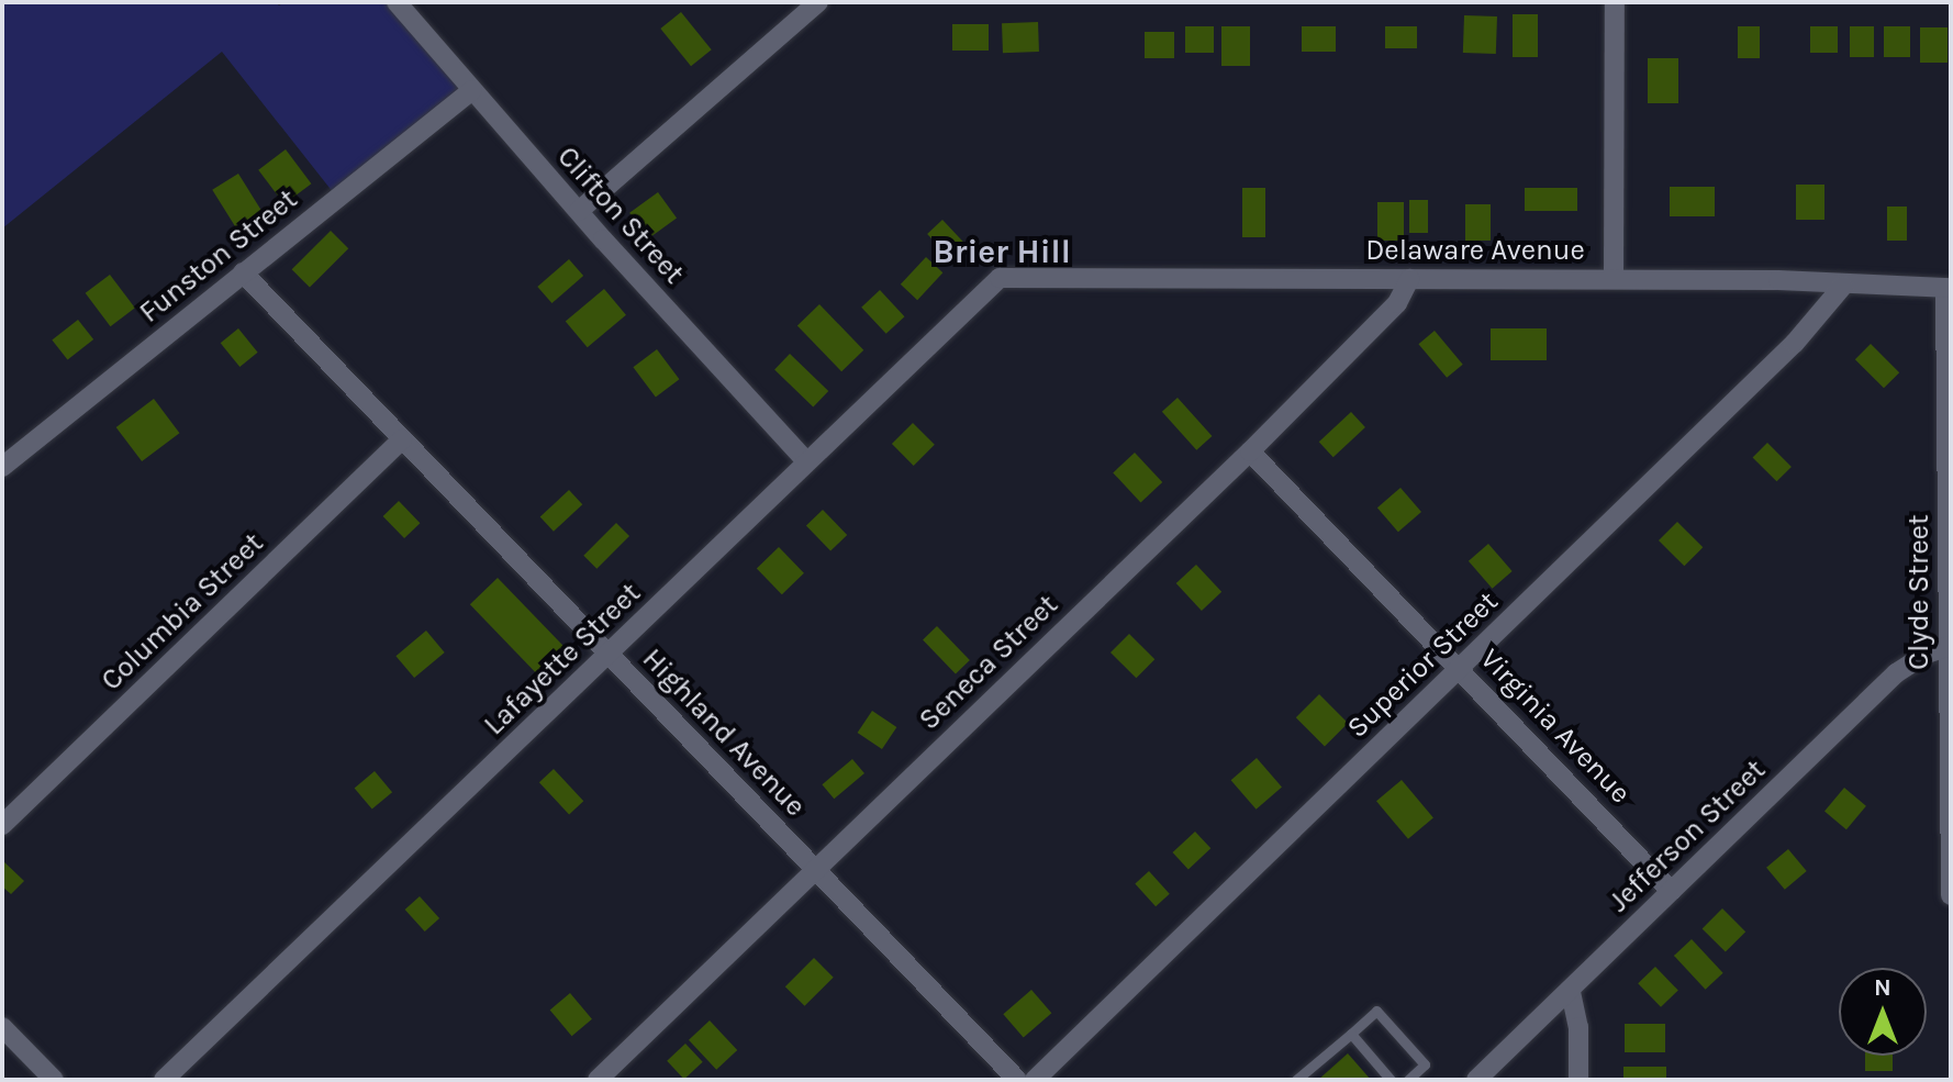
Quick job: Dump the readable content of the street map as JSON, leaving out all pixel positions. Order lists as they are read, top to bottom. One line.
{"streets":{"street":["Clifton Street","Delaware Avenue","Funston Street","Clyde Street","Columbia Street","Lafayette Street","Seneca Street","Superior Street","Virginia Avenue","Highland Avenue","Jefferson Street"]},"crossings":[["Clifton Street","Funston Street"],["Clifton Street","Lafayette Street"],["Delaware Avenue","Clyde Street"],["Delaware Avenue","Lafayette Street"],["Delaware Avenue","Seneca Street"],["Delaware Avenue","Superior Street"],["Funston Street","Highland Avenue"],["Clyde Street","Jefferson Street"],["Columbia Street","Highland Avenue"],["Lafayette Street","Highland Avenue"],["Seneca Street","Virginia Avenue"],["Seneca Street","Highland Avenue"],["Superior Street","Virginia Avenue"],["Virginia Avenue","Jefferson Street"]],"districts":["Brier Hill"],"north":"top"}
